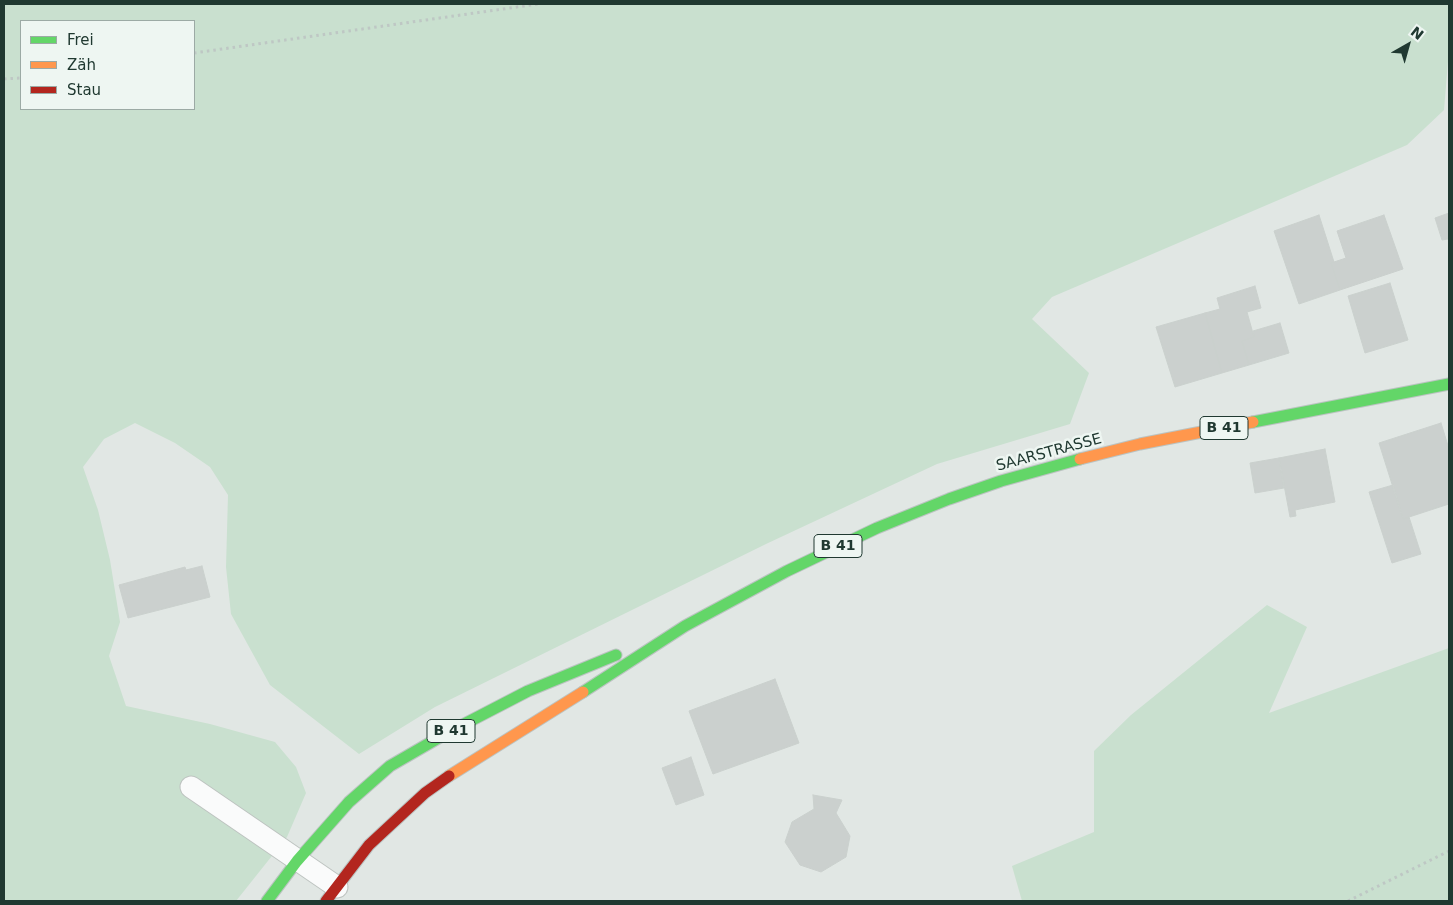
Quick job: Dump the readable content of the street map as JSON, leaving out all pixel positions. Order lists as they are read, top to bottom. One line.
{"streets":{"main road":["B 41","SAARSTRASSE"]},"crossings":[["B 41","SAARSTRASSE"]],"legend":["Frei","Zäh","Stau"],"north":"top right"}
